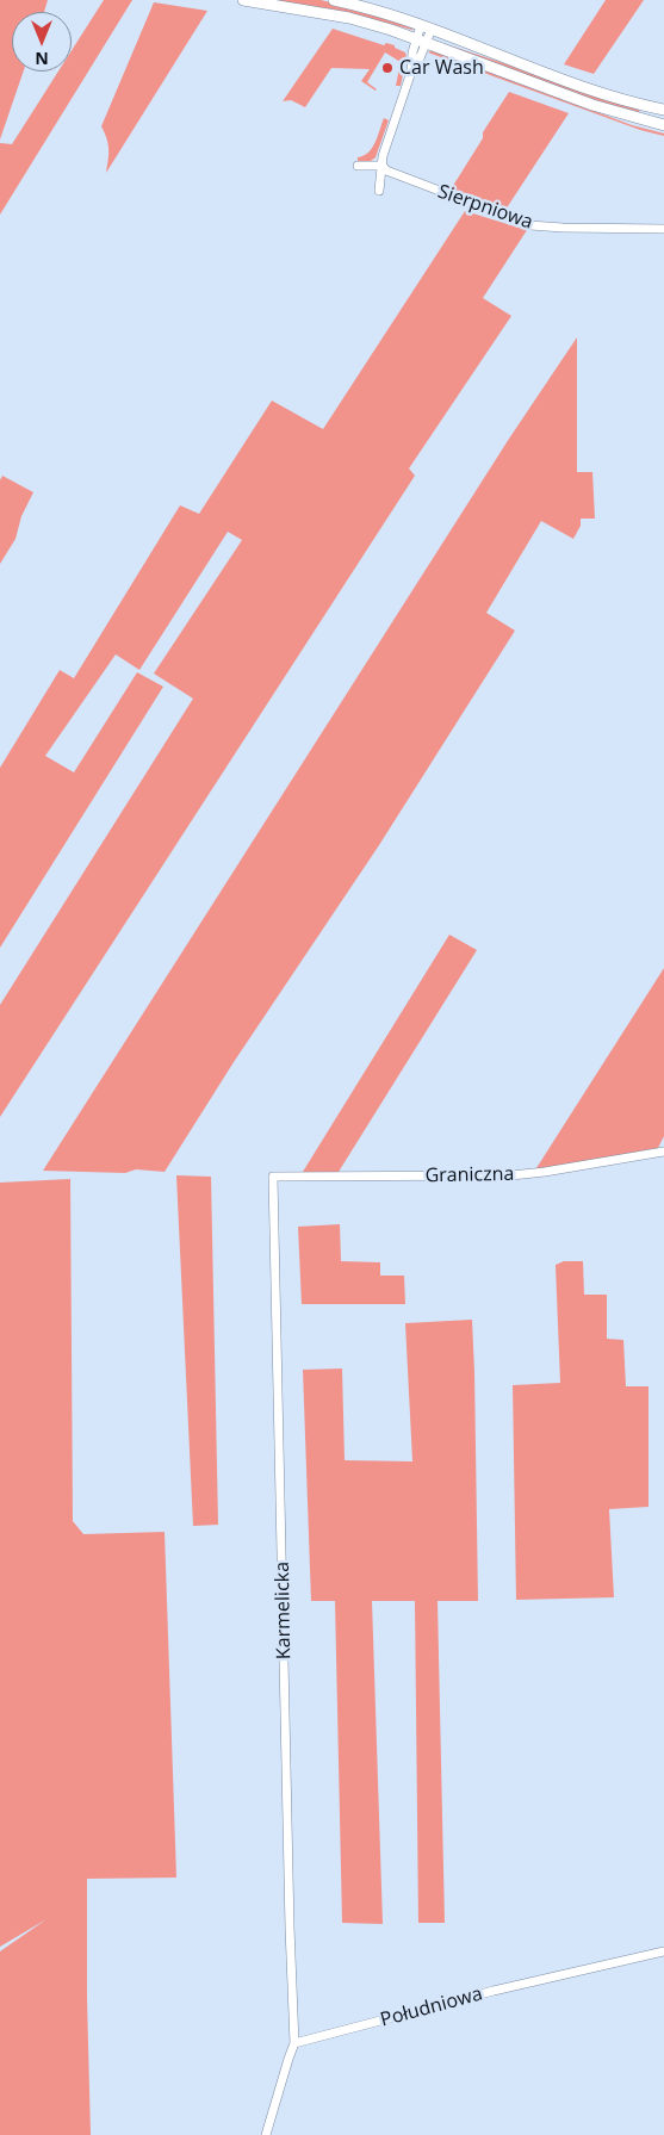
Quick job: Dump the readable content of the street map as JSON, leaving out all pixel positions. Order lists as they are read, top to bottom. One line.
{"streets":{"street":["Sierpniowa","Graniczna","Karmelicka","Południowa"]},"crossings":[["Graniczna","Karmelicka"],["Karmelicka","Południowa"]],"places":["Car Wash"],"north":"bottom"}
